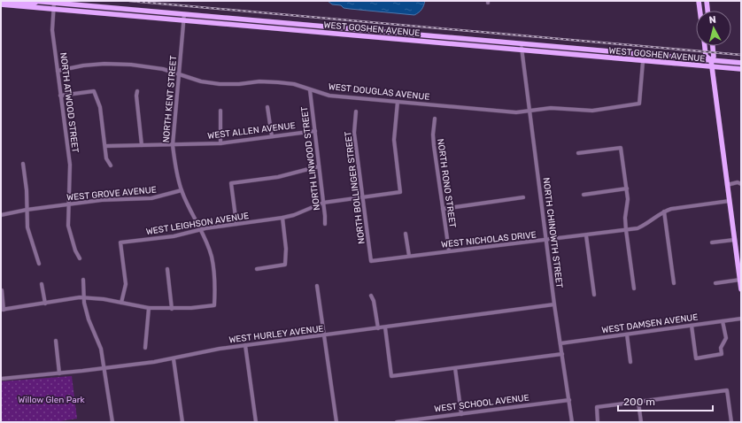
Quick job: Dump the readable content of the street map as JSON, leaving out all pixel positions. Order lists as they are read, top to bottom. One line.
{"streets":{"main road":["WEST GOSHEN AVENUE"],"street":["WEST DOUGLAS AVENUE","NORTH KENT STREET","NORTH ATWOOD STREET","WEST ALLEN AVENUE","NORTH LINWOOD STREET","NORTH RONO STREET","NORTH BOLLINGER STREET","WEST GROVE AVENUE","WEST LEIGHSON AVENUE","NORTH CHINOWTH STREET","WEST NICHOLAS DRIVE","WEST DAMSEN AVENUE","WEST HURLEY AVENUE","WEST SCHOOL AVENUE"]},"crossings":[["WEST GOSHEN AVENUE","WEST DOUGLAS AVENUE"],["WEST GOSHEN AVENUE","NORTH KENT STREET"],["WEST GOSHEN AVENUE","NORTH ATWOOD STREET"],["WEST GOSHEN AVENUE","NORTH CHINOWTH STREET"],["WEST DOUGLAS AVENUE","NORTH KENT STREET"],["WEST DOUGLAS AVENUE","NORTH ATWOOD STREET"],["WEST DOUGLAS AVENUE","NORTH LINWOOD STREET"],["WEST DOUGLAS AVENUE","WEST LEIGHSON AVENUE"],["WEST DOUGLAS AVENUE","NORTH CHINOWTH STREET"],["NORTH KENT STREET","WEST ALLEN AVENUE"],["NORTH KENT STREET","WEST GROVE AVENUE"],["NORTH KENT STREET","WEST LEIGHSON AVENUE"],["NORTH ATWOOD STREET","WEST GROVE AVENUE"],["WEST ALLEN AVENUE","NORTH LINWOOD STREET"],["NORTH LINWOOD STREET","WEST LEIGHSON AVENUE"],["NORTH RONO STREET","WEST NICHOLAS DRIVE"],["NORTH BOLLINGER STREET","WEST LEIGHSON AVENUE"],["NORTH BOLLINGER STREET","WEST NICHOLAS DRIVE"],["NORTH CHINOWTH STREET","WEST NICHOLAS DRIVE"],["NORTH CHINOWTH STREET","WEST DAMSEN AVENUE"],["NORTH CHINOWTH STREET","WEST HURLEY AVENUE"],["NORTH CHINOWTH STREET","WEST SCHOOL AVENUE"]],"parks":["Willow Glen Park"],"scale_bar":"200 m","north":"top"}
